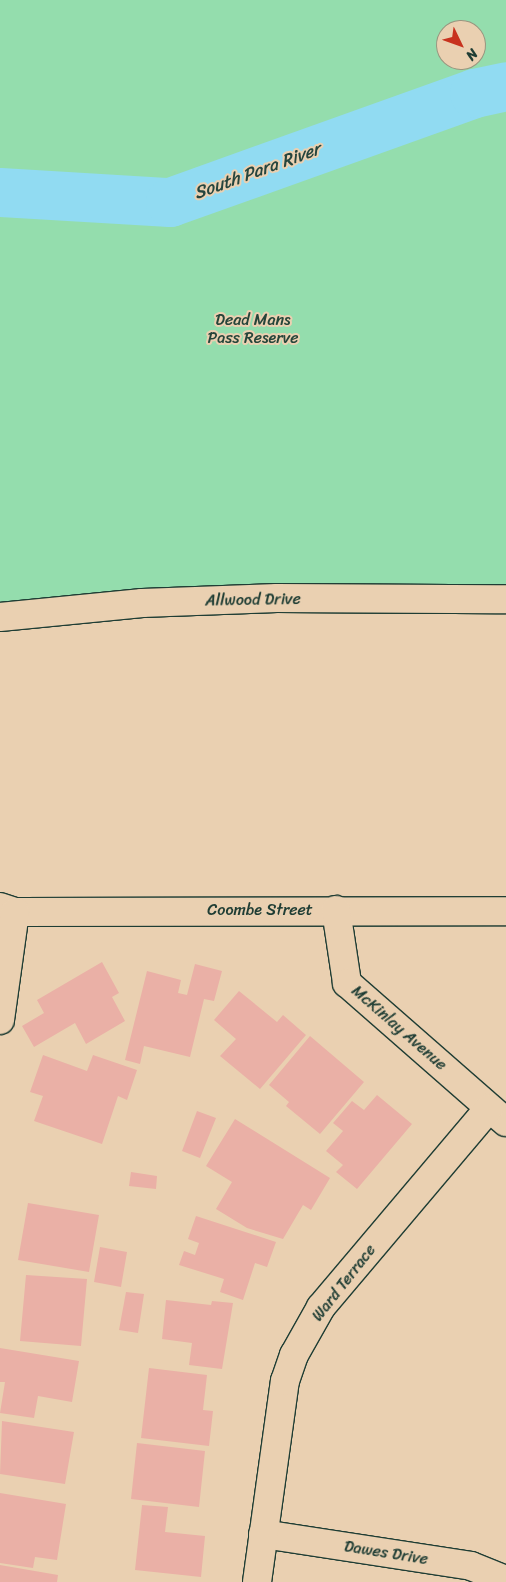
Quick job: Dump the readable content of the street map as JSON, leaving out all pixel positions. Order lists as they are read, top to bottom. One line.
{"streets":{"street":["Allwood Drive","Coombe Street","McKinlay Avenue","Ward Terrace","Dawes Drive"]},"crossings":[["Coombe Street","McKinlay Avenue"],["McKinlay Avenue","Ward Terrace"],["Ward Terrace","Dawes Drive"]],"water":["South Para River"],"parks":["Dead Mans Pass Reserve"],"north":"bottom right"}
